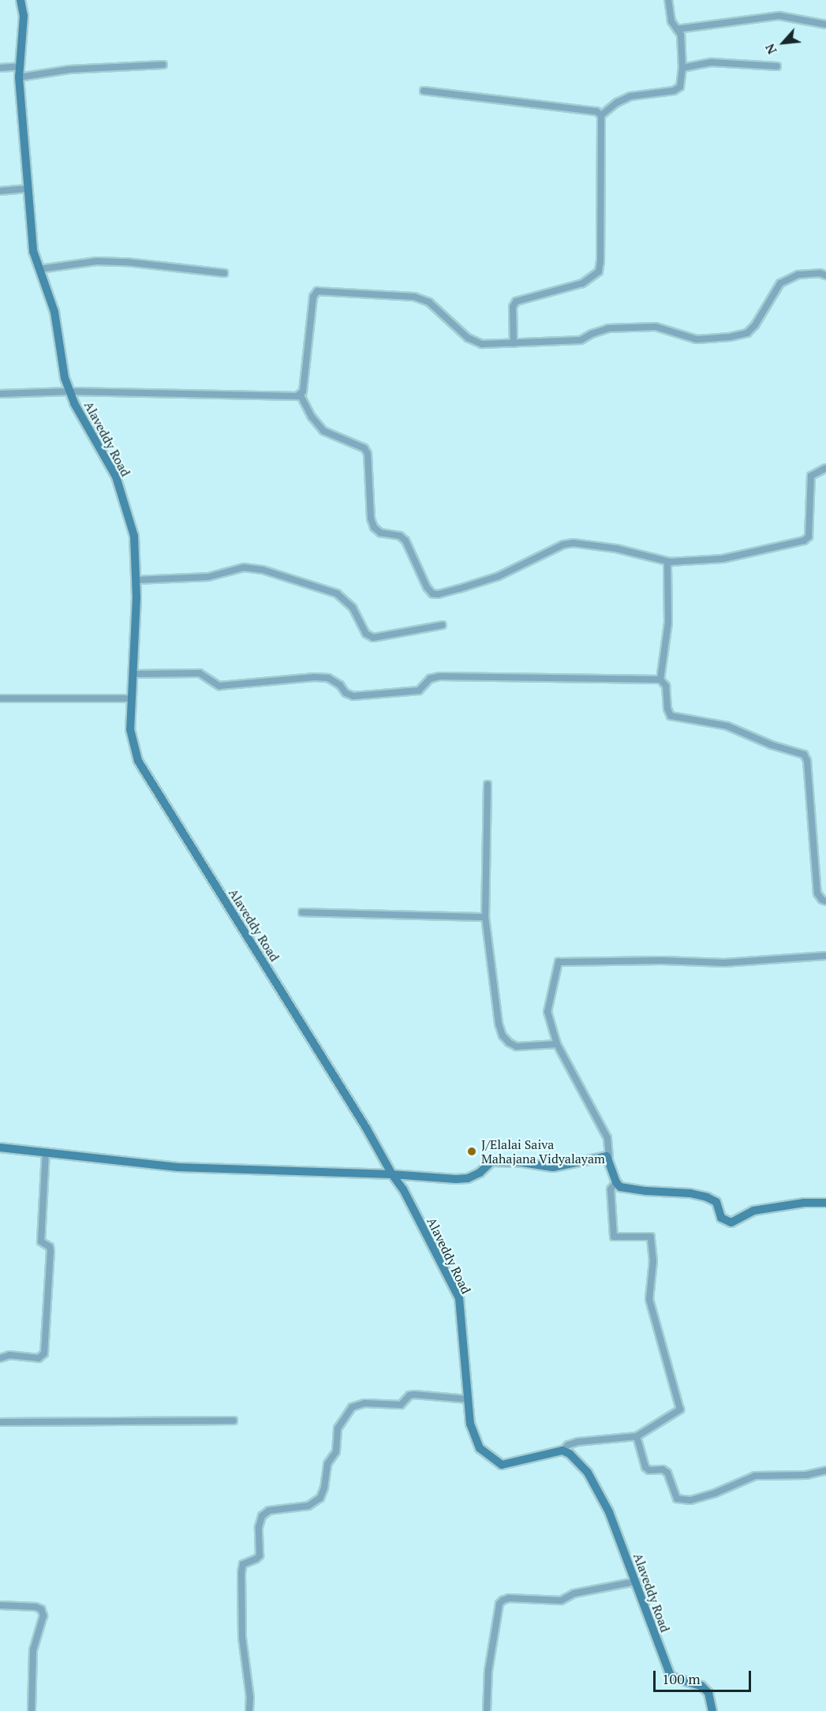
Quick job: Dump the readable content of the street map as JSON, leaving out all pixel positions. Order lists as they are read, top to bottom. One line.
{"streets":{"street":["Alaveddy Road"]},"places":["J/Elalai Saiva Mahajana Vidyalayam"],"scale_bar":"100 m","north":"bottom left"}
